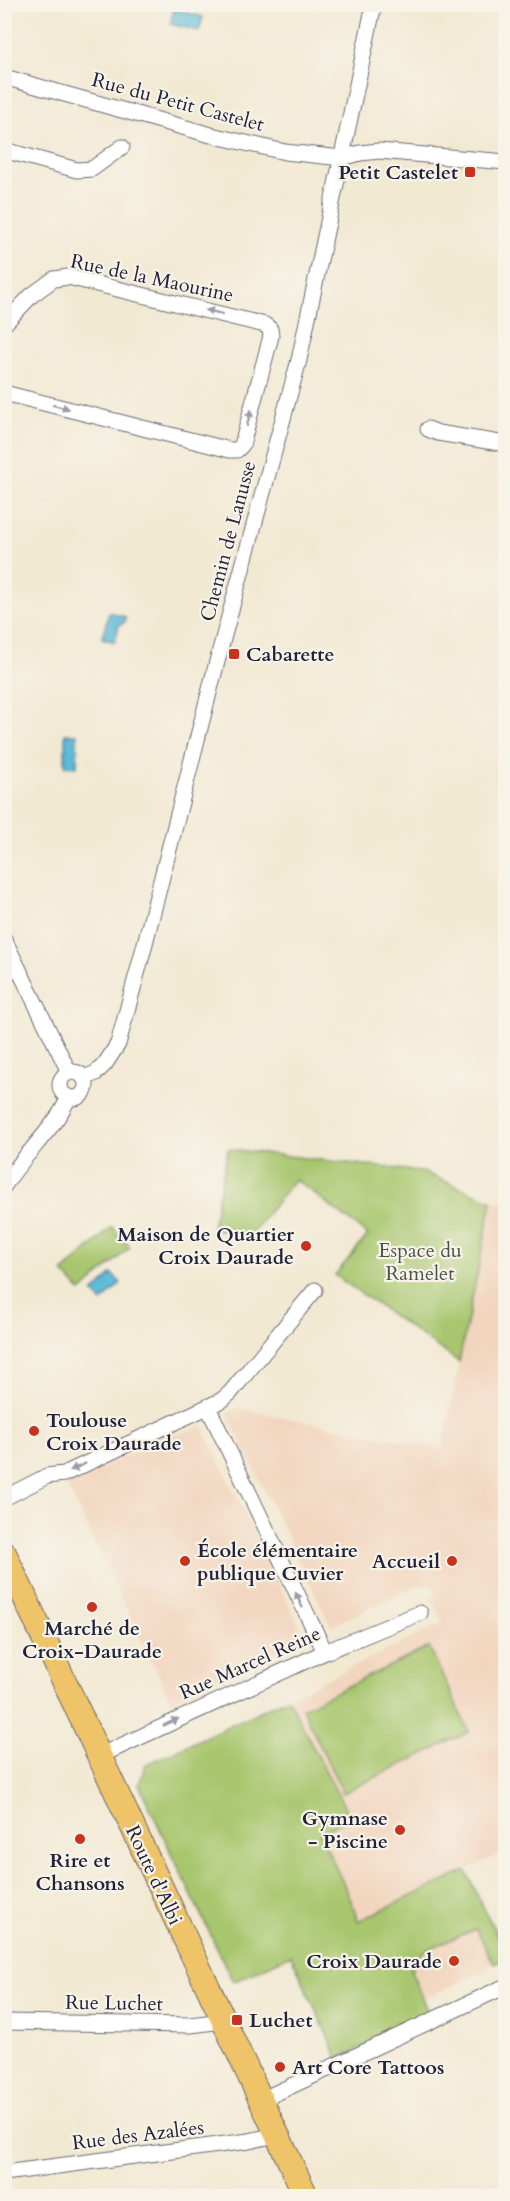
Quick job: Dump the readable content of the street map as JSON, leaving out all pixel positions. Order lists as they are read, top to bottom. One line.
{"streets":{"main road":["Route d'Albi"],"street":["Rue du Petit Castelet","Rue de la Maourine","Chemin de Lanusse","Rue Marcel Reine","Rue Luchet","Rue des Azalées"]},"crossings":[["Rue du Petit Castelet","Chemin de Lanusse"],["Rue Marcel Reine","Route d'Albi"],["Route d'Albi","Rue Luchet"],["Route d'Albi","Rue des Azalées"]],"one_way":["Rue Marcel Reine"],"parks":["Espace du Ramelet"],"places":{"transit":["Petit Castelet","Cabarette","Luchet"],"other":["Maison de Quartier Croix Daurade","Toulouse Croix Daurade","École élémentaire publique Cuvier","Accueil","Marché de Croix-Daurade","Gymnase - Piscine","Rire et Chansons","Croix Daurade","Art Core Tattoos"]}}
